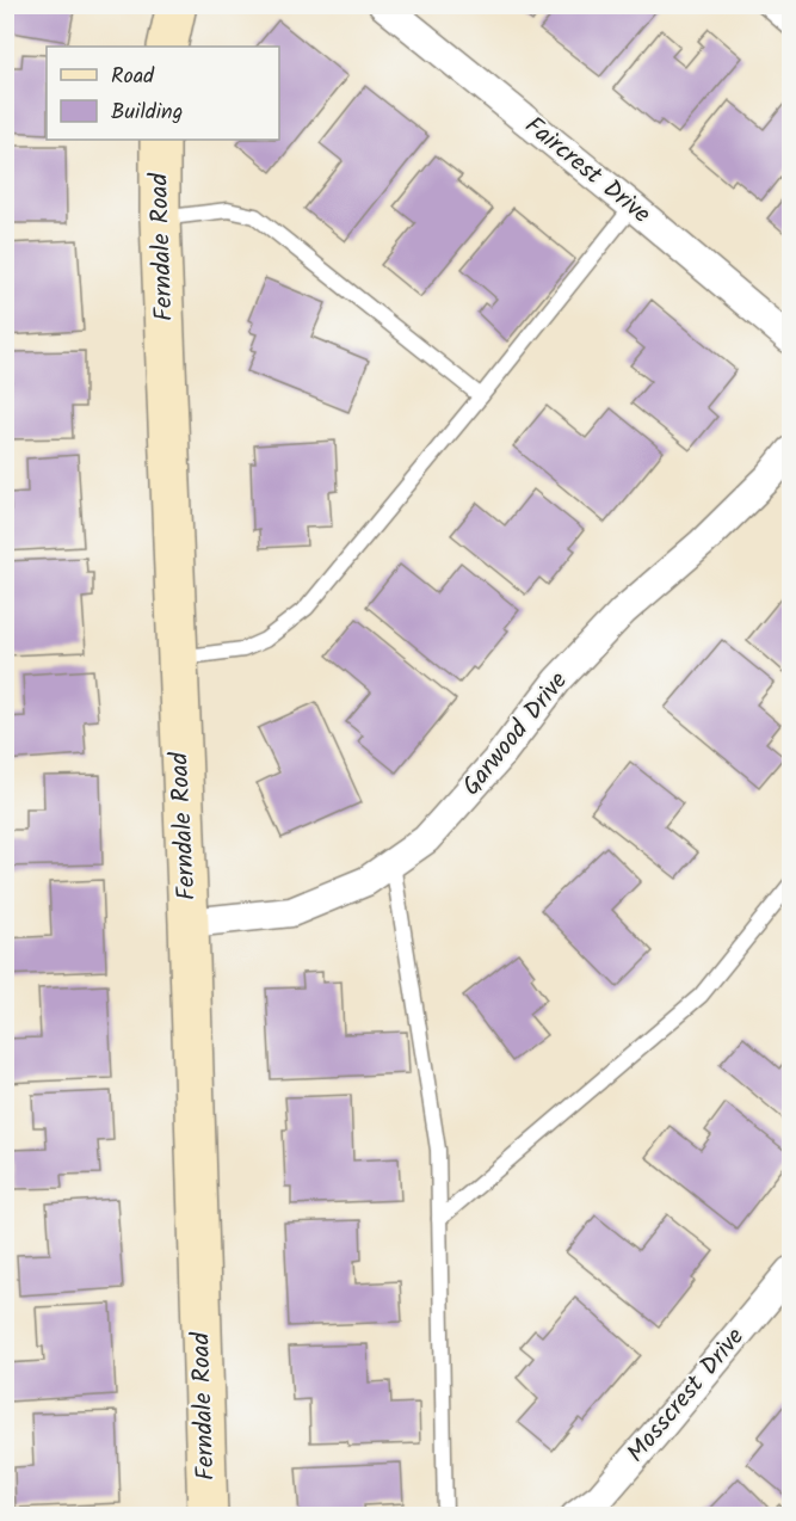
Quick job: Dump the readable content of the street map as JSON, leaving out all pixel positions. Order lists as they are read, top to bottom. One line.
{"streets":{"street":["Faircrest Drive","Ferndale Road","Garwood Drive","Mosscrest Drive"]},"crossings":[["Ferndale Road","Garwood Drive"]],"legend":["Road","Building"]}
